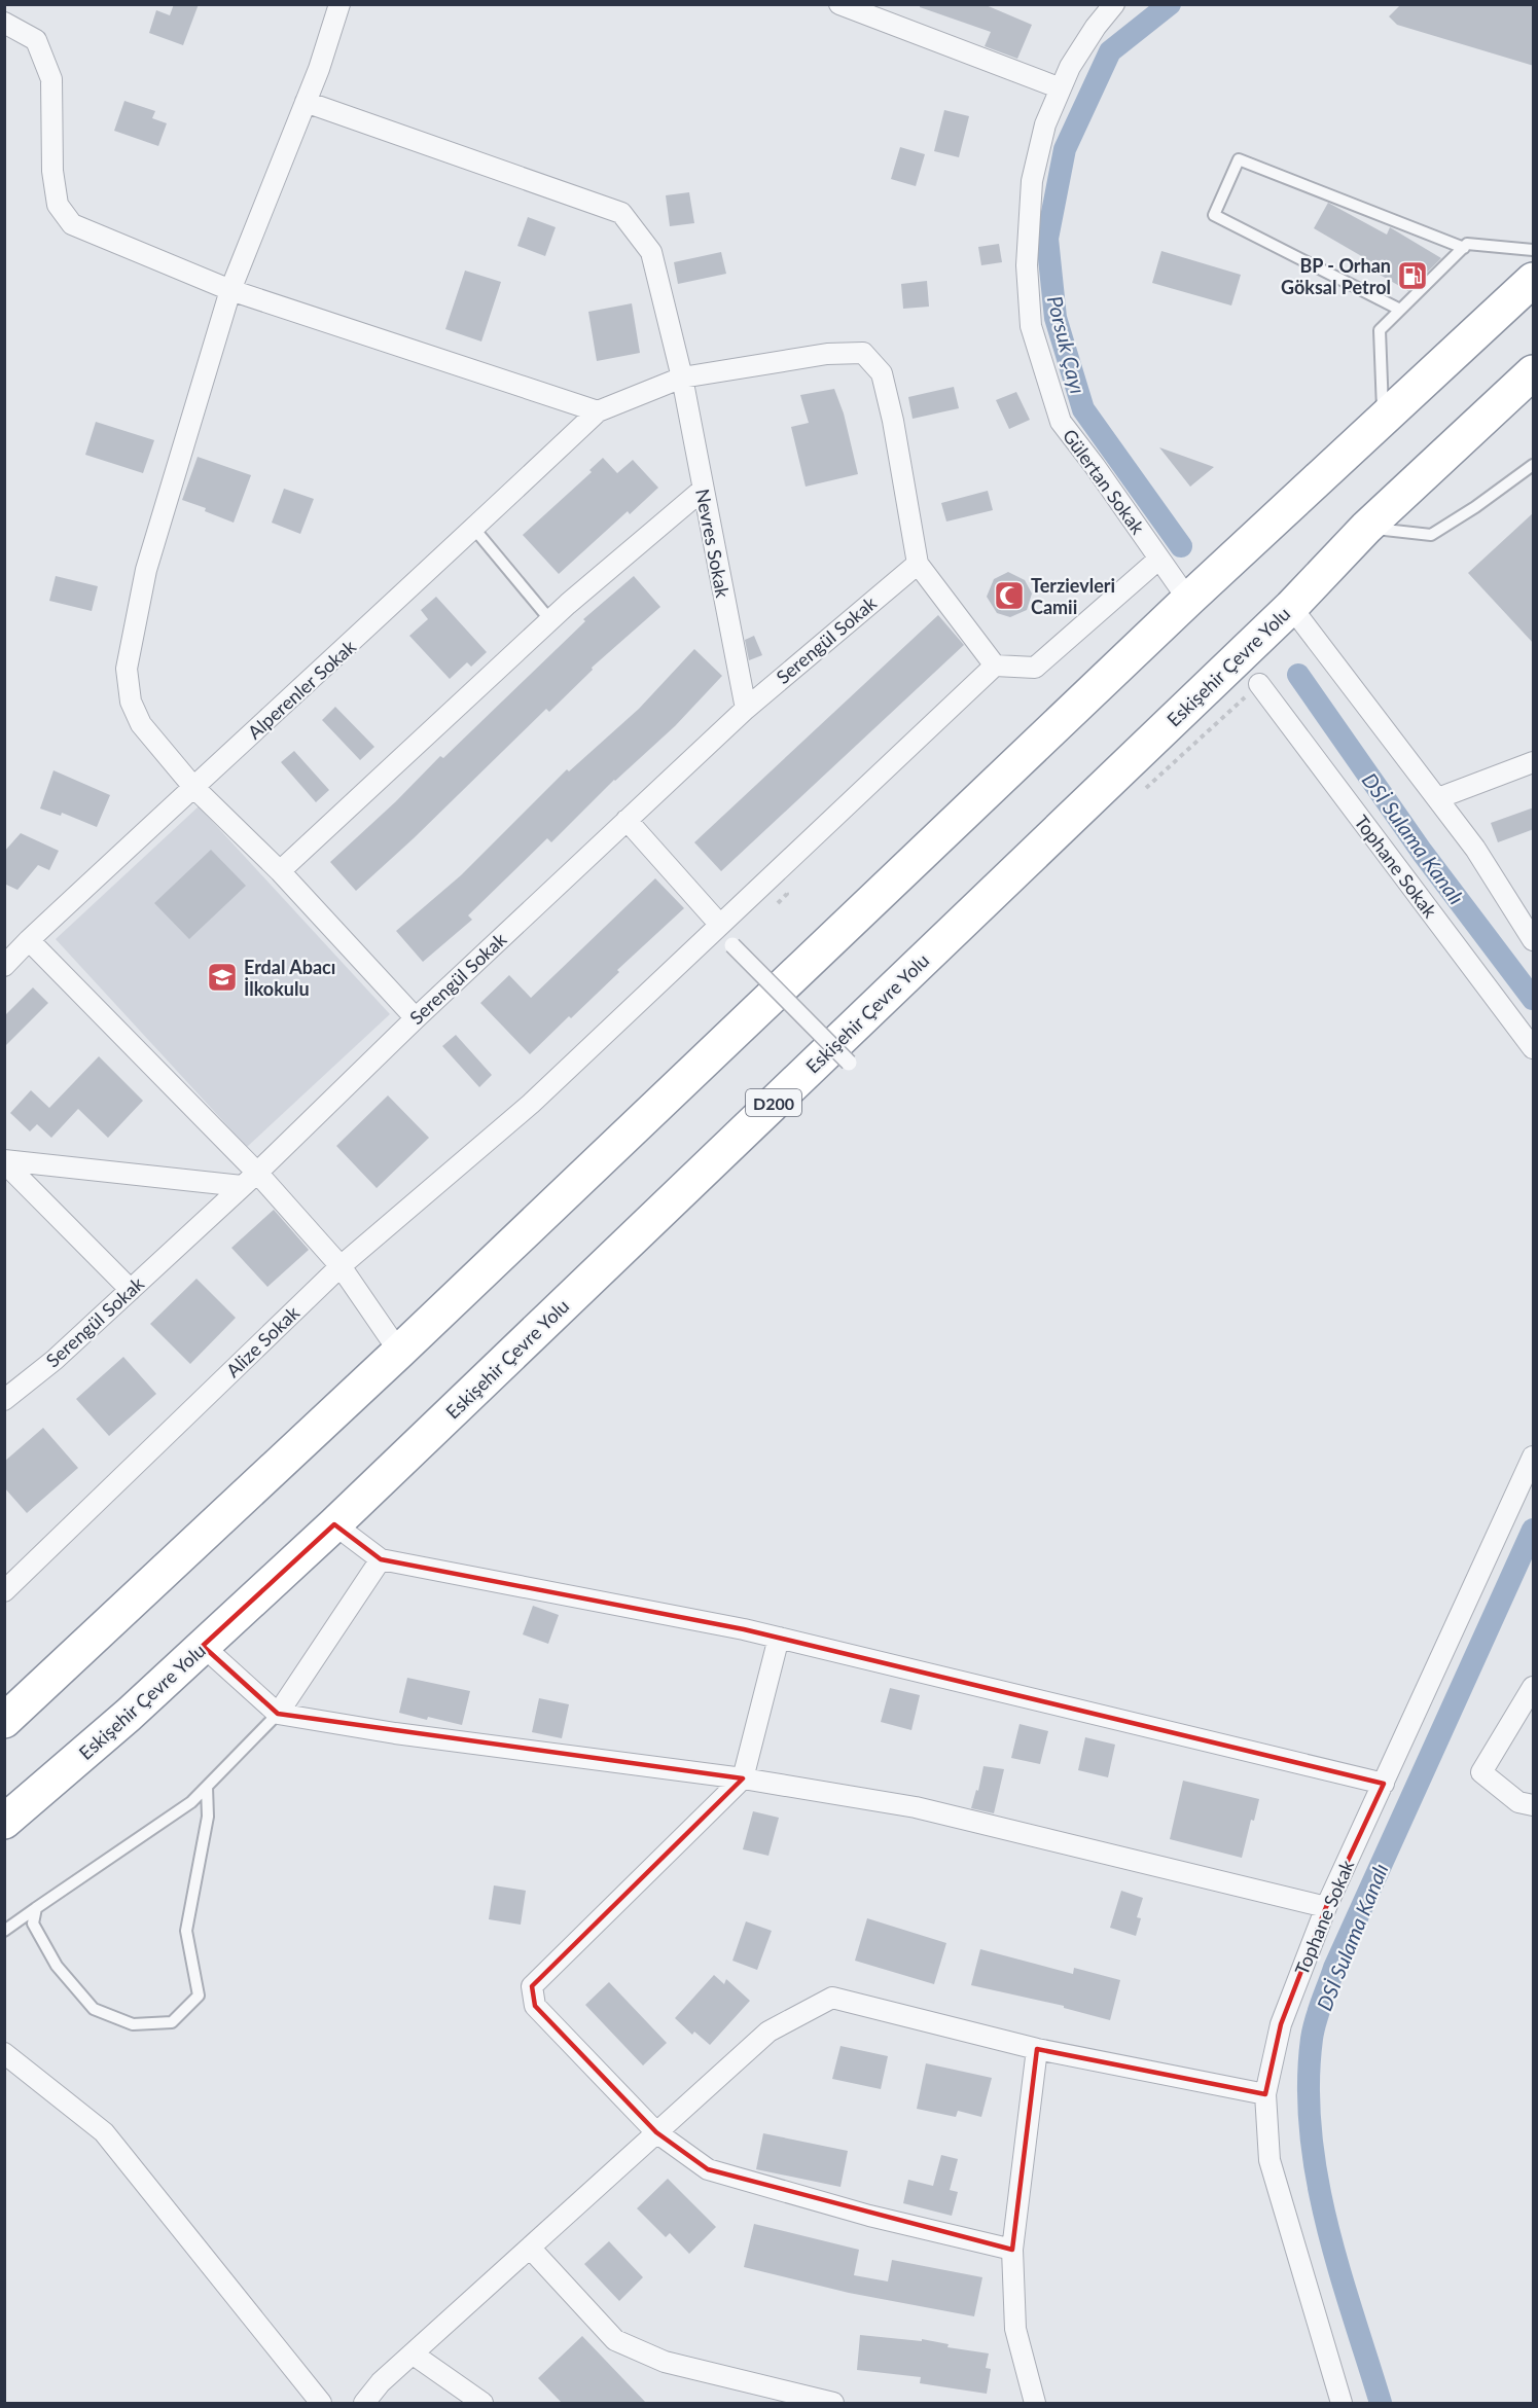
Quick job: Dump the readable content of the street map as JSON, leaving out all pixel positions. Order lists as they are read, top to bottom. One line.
{"streets":{"highway":["Eskişehir Çevre Yolu","D200"],"street":["Gülertan Sokak","Nevres Sokak","Serengül Sokak","Alperenler Sokak","Tophane Sokak","Alize Sokak"]},"crossings":[["Nevres Sokak","Serengül Sokak"]],"water":["Porsuk Çayı","DSİ Sulama Kanalı"],"places":{"fuel station":["BP - Orhan Göksal Petrol"],"mosque":["Terzievleri Camii"],"school or university":["Erdal Abacı İlkokulu"]}}
